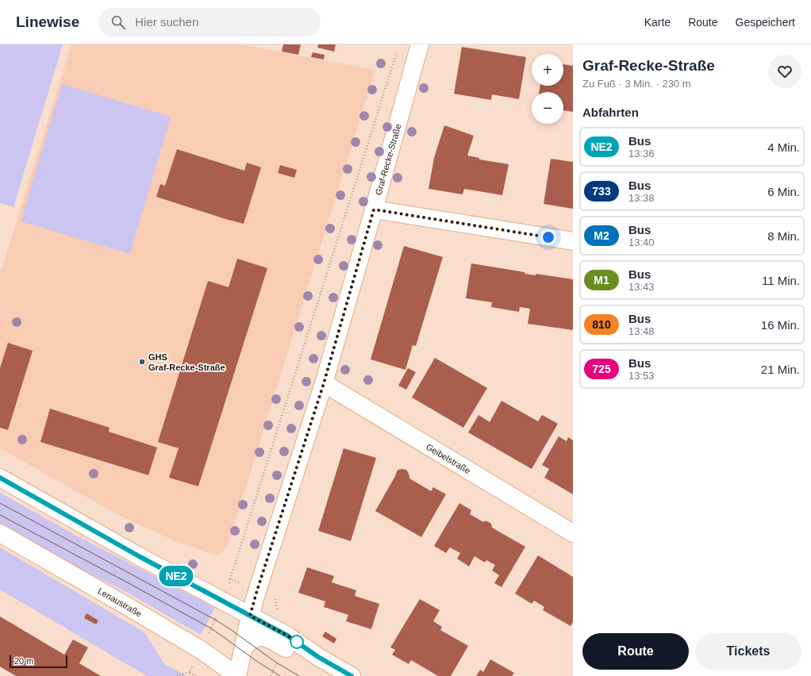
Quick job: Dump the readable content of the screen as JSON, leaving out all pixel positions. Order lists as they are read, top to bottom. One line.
{"streets":{"street":["Graf-Recke-Straße","Geibelstraße","Lenaustraße"]},"crossings":[["Graf-Recke-Straße","Geibelstraße"],["Graf-Recke-Straße","Lenaustraße"]],"places":["GHS Graf-Recke-Straße"],"lines":["bus line NE2"],"scale_bar":"20 m","page":{"header":"Linewise","search":"Hier suchen","nav":["Karte","Route","Gespeichert"],"on_map":"NE2","heading":[["Graf-Recke-Straße","Zu Fuß · 3 Min. · 230 m"],"Abfahrten"],"map_buttons":["+","−"],"list":[{"mark":"NE2","name":"Bus","note":"13:36","value":"4 Min."},{"mark":"733","name":"Bus","note":"13:38","value":"6 Min."},{"mark":"M2","name":"Bus","note":"13:40","value":"8 Min."},{"mark":"M1","name":"Bus","note":"13:43","value":"11 Min."},{"mark":"810","name":"Bus","note":"13:48","value":"16 Min."},{"mark":"725","name":"Bus","note":"13:53","value":"21 Min."}],"buttons":["Route","Tickets"],"scale":"20 m"}}
